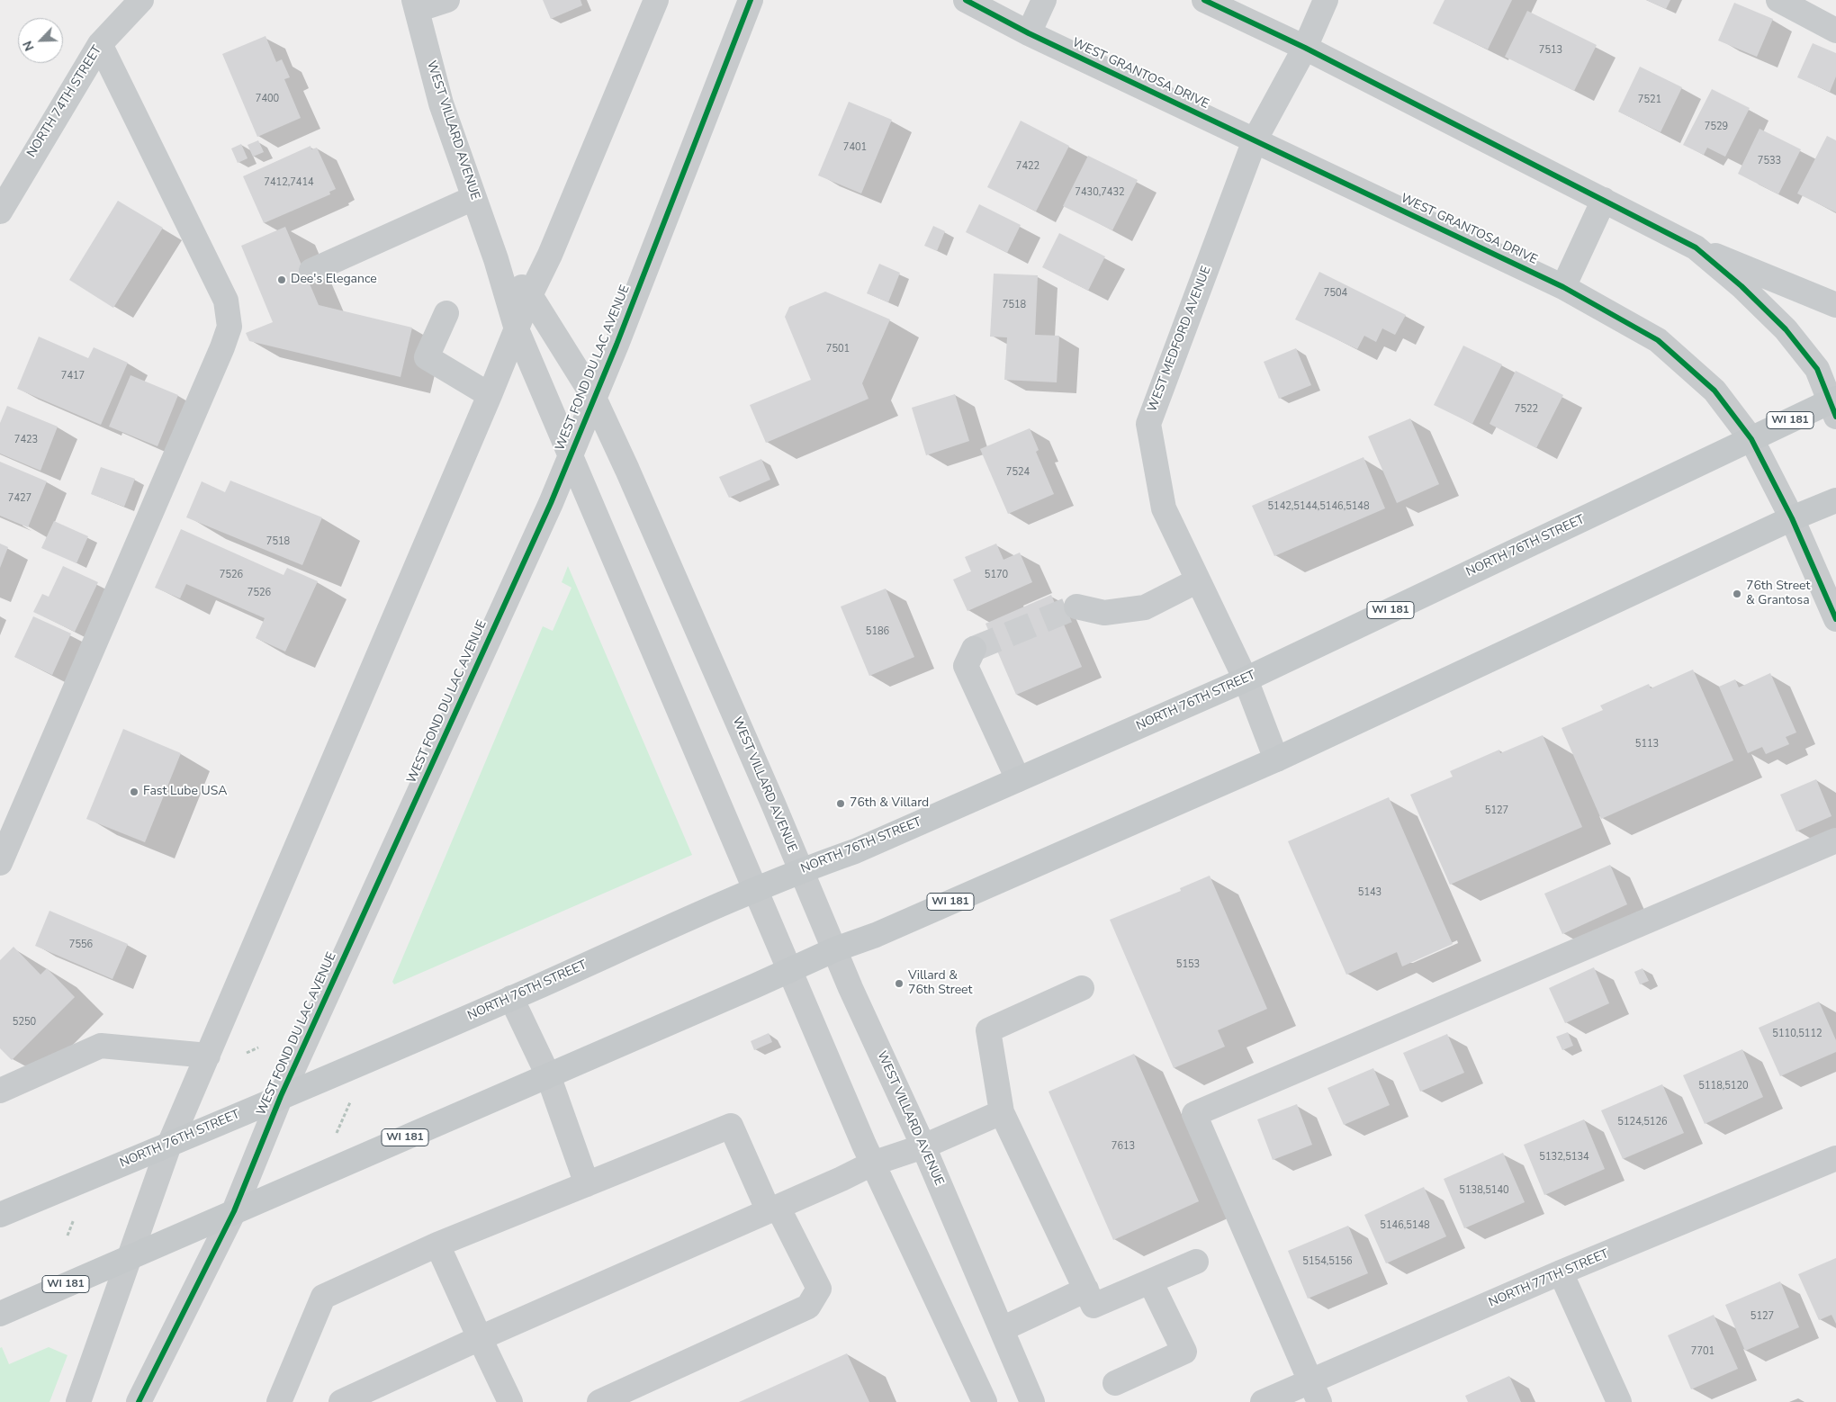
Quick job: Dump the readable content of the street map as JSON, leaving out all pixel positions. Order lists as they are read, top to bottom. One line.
{"streets":{"main road":["WI 181","NORTH 76TH STREET"],"street":["WEST GRANTOSA DRIVE","NORTH 74TH STREET","WEST VILLARD AVENUE","WEST MEDFORD AVENUE","WEST FOND DU LAC AVENUE","NORTH 77TH STREET"]},"crossings":[["WEST GRANTOSA DRIVE","WEST MEDFORD AVENUE"],["WEST GRANTOSA DRIVE","WI 181"],["WEST GRANTOSA DRIVE","NORTH 76TH STREET"],["WEST VILLARD AVENUE","WEST FOND DU LAC AVENUE"],["WEST VILLARD AVENUE","WI 181"],["WEST VILLARD AVENUE","NORTH 76TH STREET"],["WEST MEDFORD AVENUE","WI 181"],["WEST MEDFORD AVENUE","NORTH 76TH STREET"],["WEST FOND DU LAC AVENUE","WI 181"],["WEST FOND DU LAC AVENUE","NORTH 76TH STREET"]],"places":["Dee's Elegance","76th Street & Grantosa","Fast Lube USA","76th & Villard","Villard & 76th Street"],"house_numbers":["7513","7400","7521","7529","7401","7533","7422","7412,7414","7430,7432","7504","7518","7501","7417","7522","7423","7524","7427","5142,5144,5146,5148","7518","7526","5170","7526","5186","5113","5127","5143","7556","5153","5250","5110,5112","5118,5120","5124,5126","7613","5132,5134","5138,5140","5146,5148","5154,5156","5127","7701"],"north":"bottom left"}
